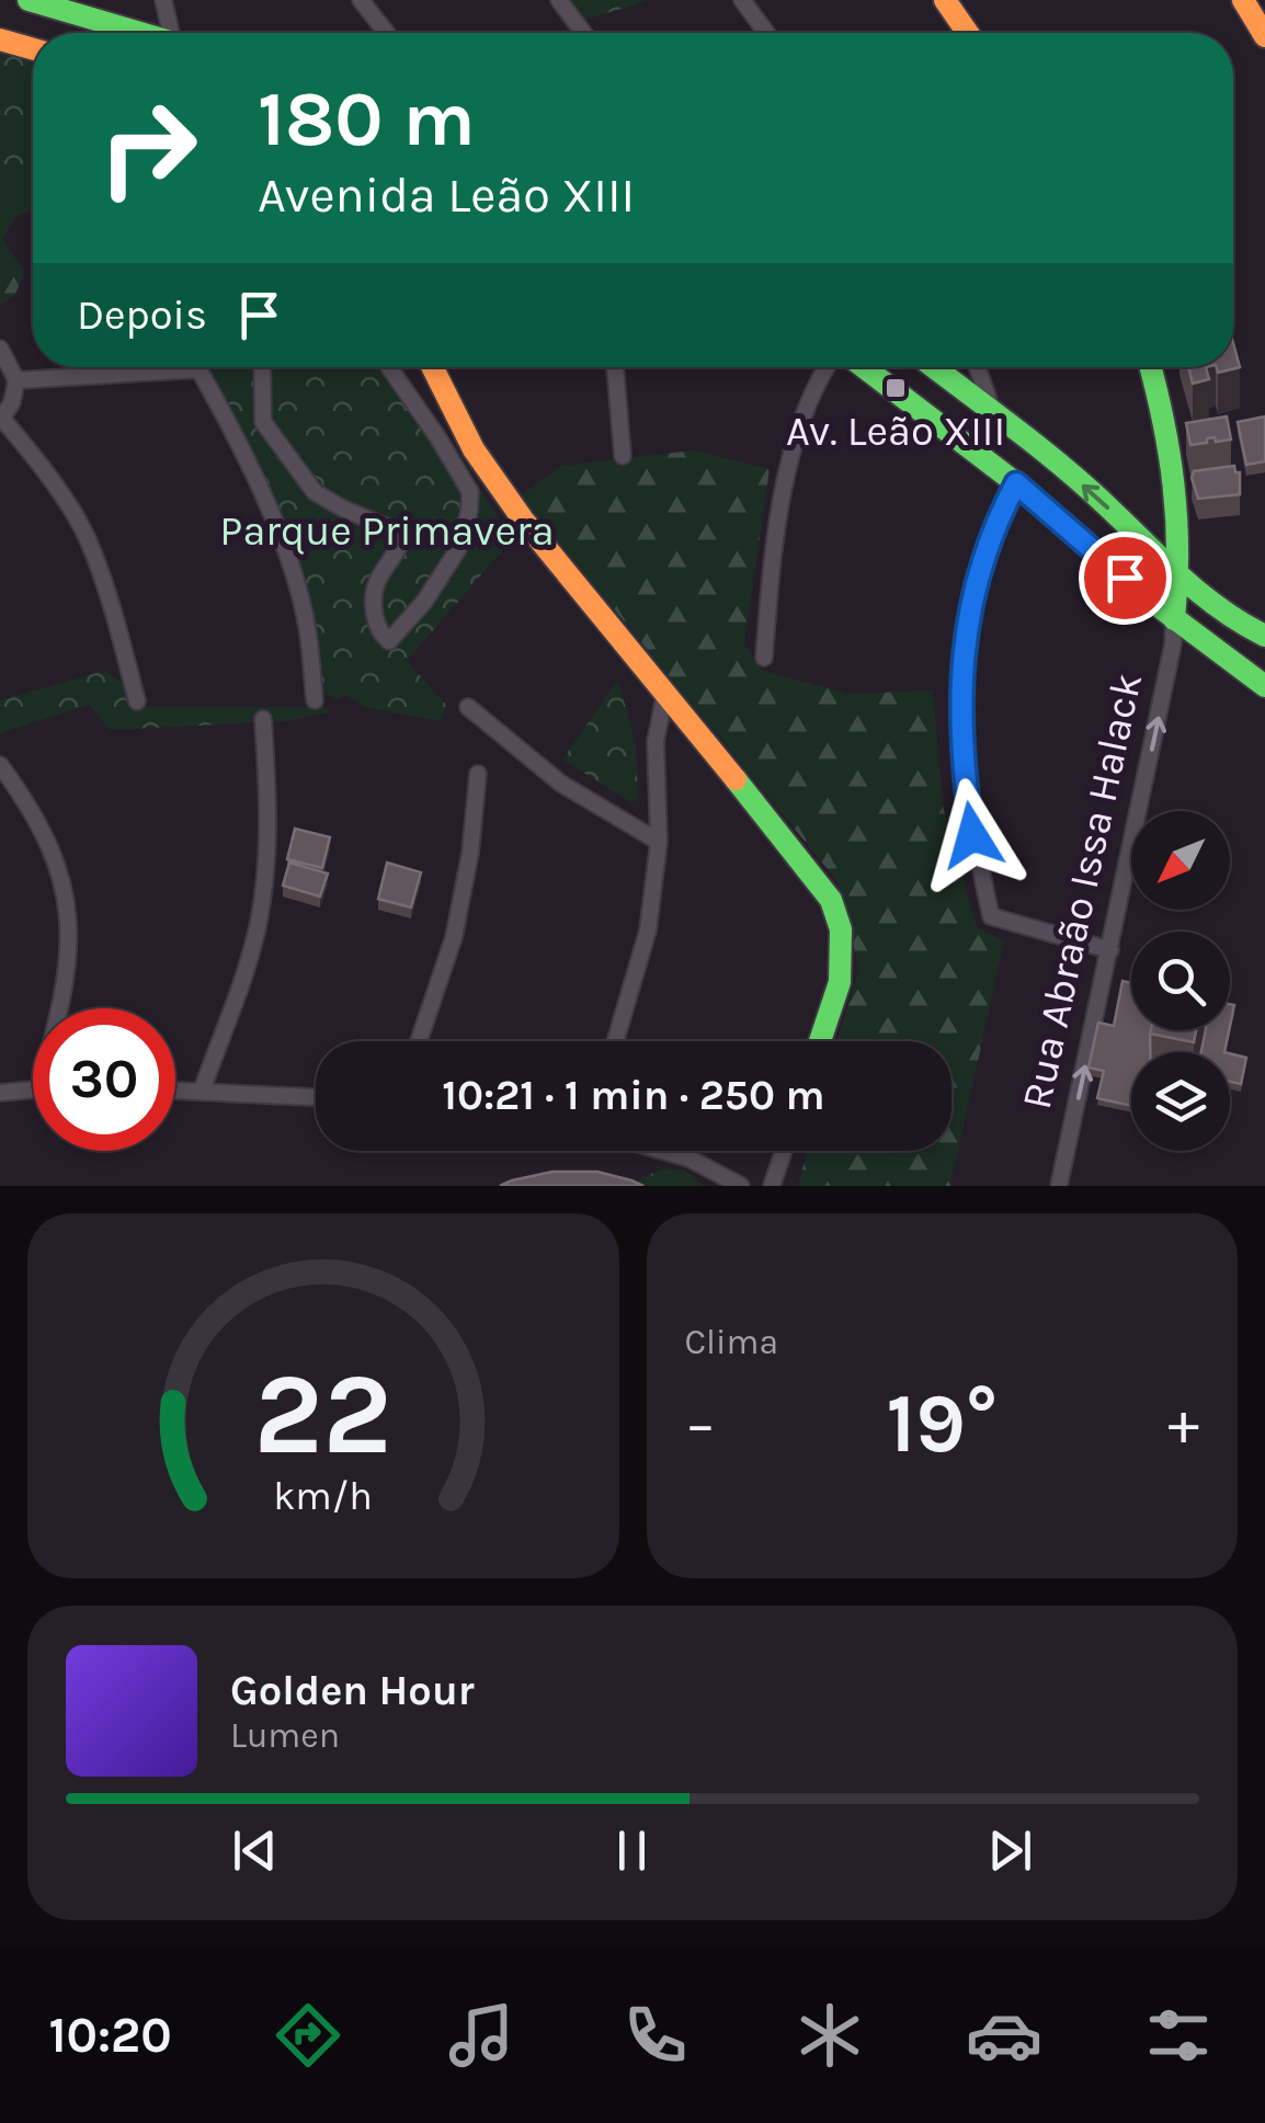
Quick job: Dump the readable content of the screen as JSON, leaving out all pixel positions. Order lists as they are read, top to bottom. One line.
{"streets":{"main road":["Rua Abraão Issa Halack"]},"one_way":["Rua Abraão Issa Halack"],"parks":["Parque Primavera"],"places":{"transit":["Av. Leão XIII"]},"north":"bottom left","page":{"turn":["180 m","Avenida Leão XIII"],"then":"Depois","limit":"30","trip":"10:21 · 1 min · 250 m","tile":"Clima","heat":["−","19°","+"],"song":["Golden Hour","Lumen"],"tabs":"10:20","gauge":["22","km/h"]}}
